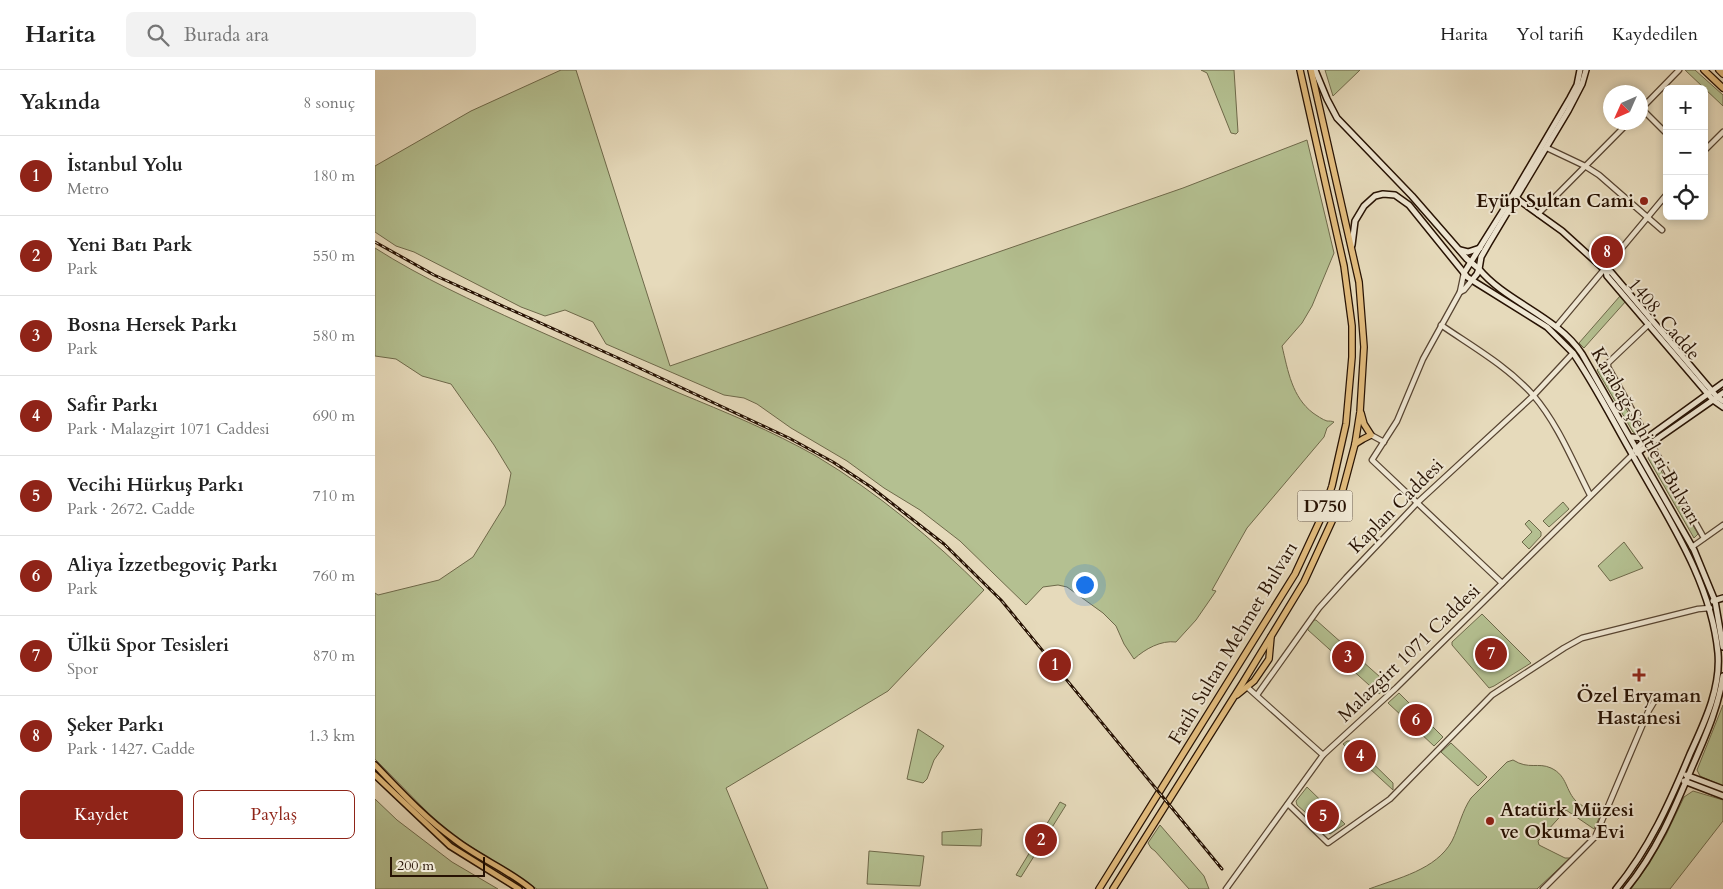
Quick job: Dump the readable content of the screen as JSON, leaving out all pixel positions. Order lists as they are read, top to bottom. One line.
{"streets":{"highway":["D750","Fatih Sultan Mehmet Bulvarı"],"main road":["1408. Cadde","Karabağ Şehitleri Bulvarı"],"street":["Kaplan Caddesi","Malazgirt 1071 Caddesi"]},"crossings":[["Karabağ Şehitleri Bulvarı","Kaplan Caddesi"],["Karabağ Şehitleri Bulvarı","Fatih Sultan Mehmet Bulvarı"],["Karabağ Şehitleri Bulvarı","Malazgirt 1071 Caddesi"]],"places":{"other":["Eyüp Sultan Cami","Atatürk Müzesi ve Okuma Evi"],"health":["Özel Eryaman Hastanesi"]},"scale_bar":"200 m","north":"bottom left","page":{"header":"Harita","search":"Burada ara","nav":["Harita","Yol tarifi","Kaydedilen"],"heading":["Yakında","8 sonuç"],"map_buttons":["+","−"],"list":[{"mark":"1","name":"İstanbul Yolu","note":"Metro","value":"180 m"},{"mark":"2","name":"Yeni Batı Park","note":"Park","value":"550 m"},{"mark":"3","name":"Bosna Hersek Parkı","note":"Park","value":"580 m"},{"mark":"4","name":"Safir Parkı","note":"Park · Malazgirt 1071 Caddesi","value":"690 m"},{"mark":"5","name":"Vecihi Hürkuş Parkı","note":"Park · 2672. Cadde","value":"710 m"},{"mark":"6","name":"Aliya İzzetbegoviç Parkı","note":"Park","value":"760 m"},{"mark":"7","name":"Ülkü Spor Tesisleri","note":"Spor","value":"870 m"},{"mark":"8","name":"Şeker Parkı","note":"Park · 1427. Cadde","value":"1.3 km"}],"pins":["8","7","3","1","6","4","5","2"],"buttons":["Kaydet","Paylaş"],"scale":"200 m"}}
